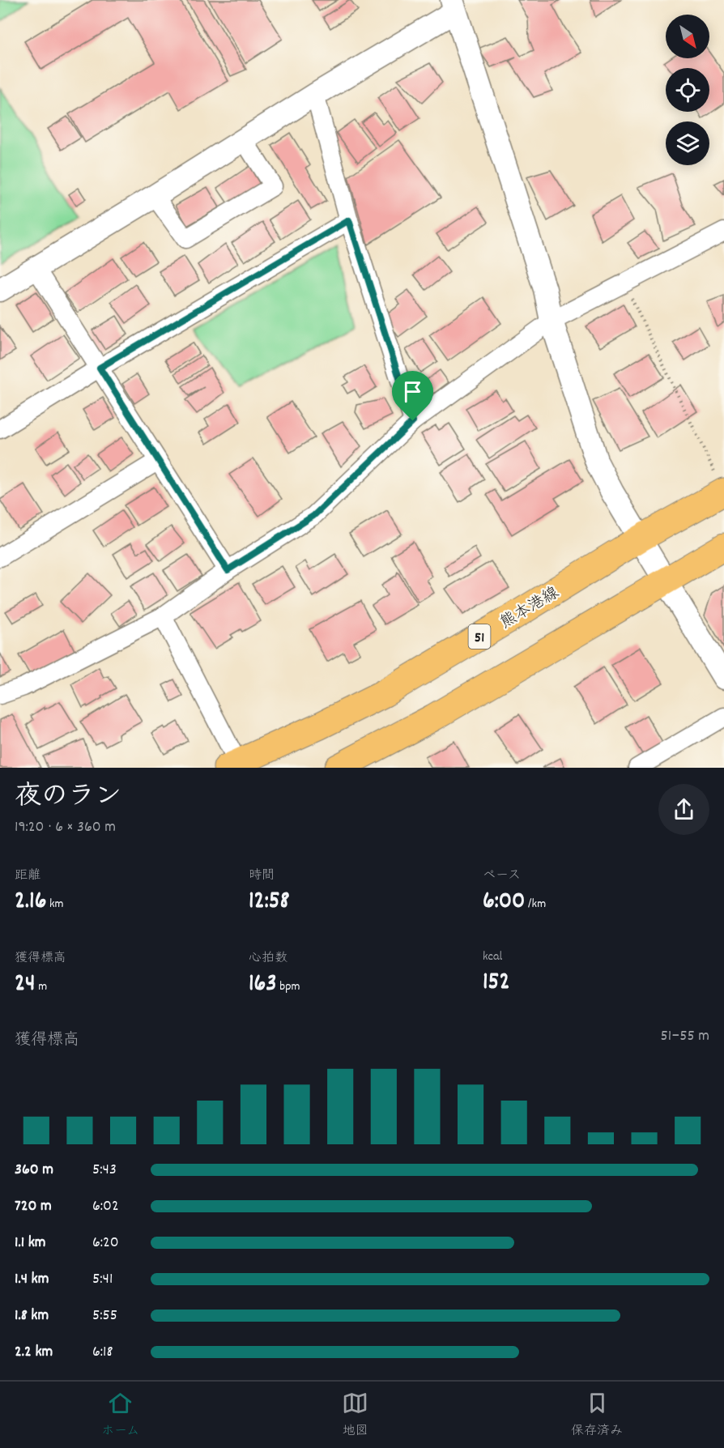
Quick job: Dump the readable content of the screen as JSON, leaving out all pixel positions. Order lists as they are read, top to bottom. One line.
{"streets":{"main road":["熊本港線","51"]},"north":"bottom right","page":{"heading":["夜のラン","19:20 · 6 × 360 m"],"stats":[["距離","2.16 km"],["時間","12:58"],["ペース","6:00 /km"],["獲得標高","24 m"],["心拍数","163 bpm"],["kcal","152"]],"chart":["獲得標高","51–55 m"],"list":[{"name":"360 m","note":"5:43"},{"name":"720 m","note":"6:02"},{"name":"1.1 km","note":"6:20"},{"name":"1.4 km","note":"5:41"},{"name":"1.8 km","note":"5:55"},{"name":"2.2 km","note":"6:18"}],"tabs":["ホーム","地図","保存済み"]}}
